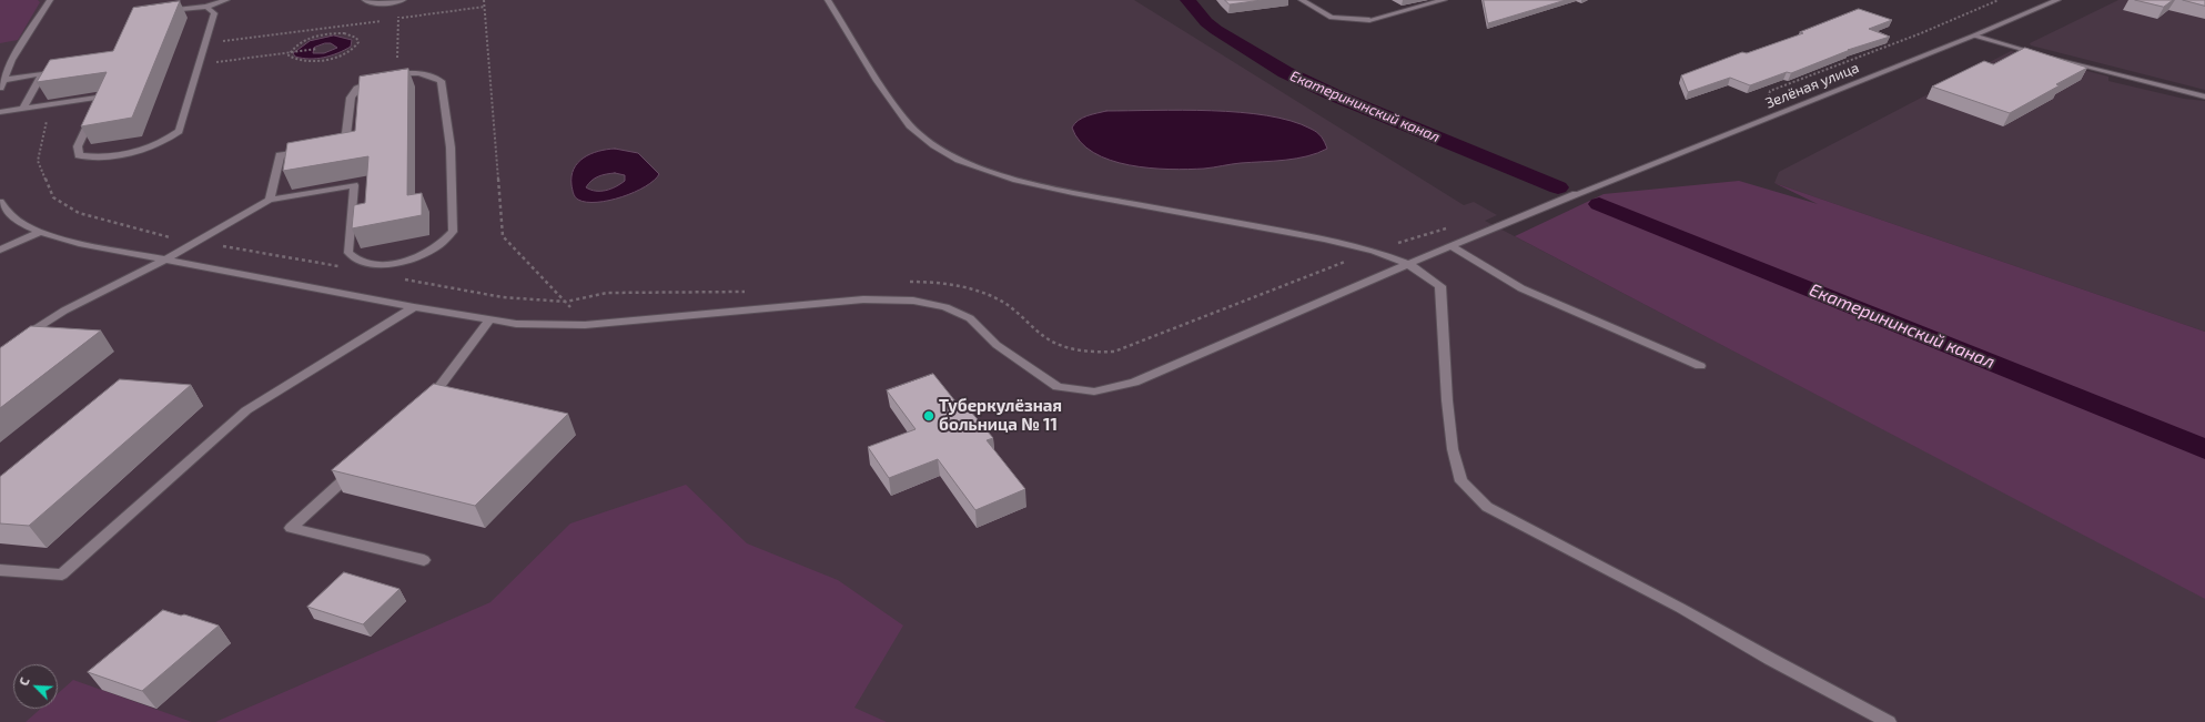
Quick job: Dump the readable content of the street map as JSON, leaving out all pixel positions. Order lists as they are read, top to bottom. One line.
{"streets":{"street":["Зелёная улица"]},"water":["Екатерининский канал"],"places":["Туберкулёзная больница № 11"],"north":"top left"}
